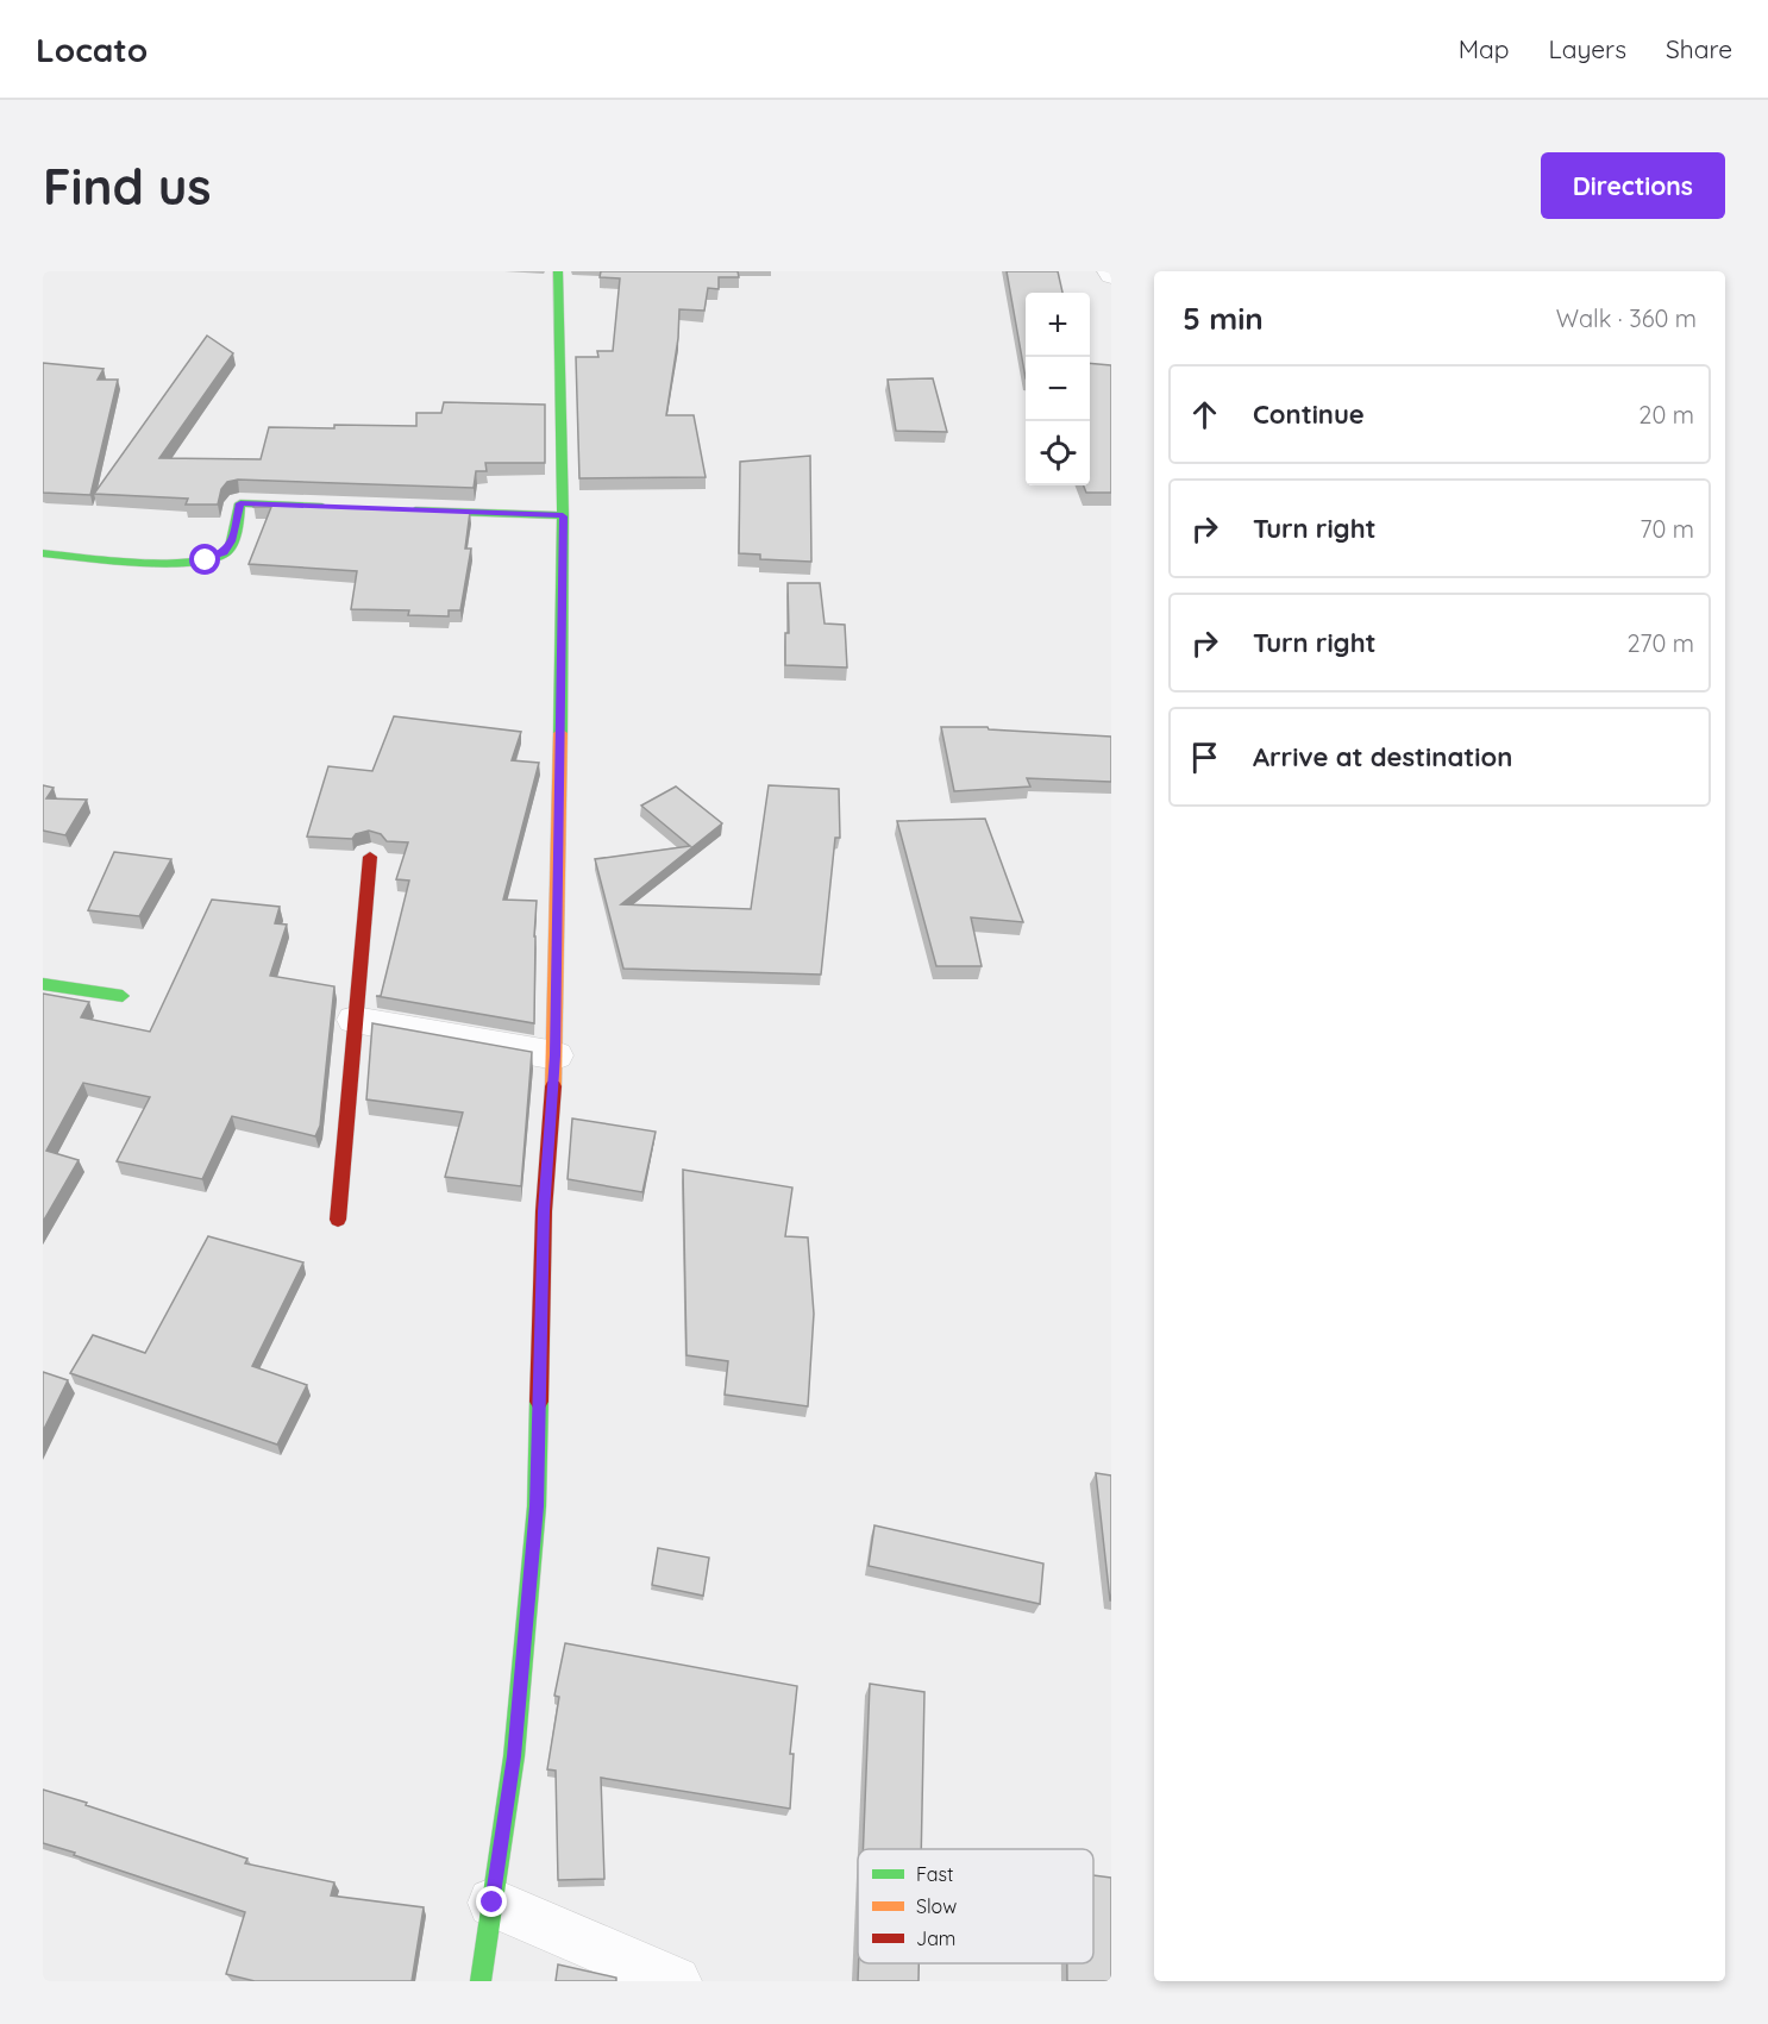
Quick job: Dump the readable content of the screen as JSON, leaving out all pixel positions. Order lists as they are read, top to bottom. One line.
{"legend":["Fast","Slow","Jam"],"page":{"header":"Locato","nav":["Map","Layers","Share"],"buttons":"Directions","title":"Find us","heading":["5 min","Walk · 360 m"],"map_buttons":["+","−"],"list":[["Continue","20 m"],["Turn right","70 m"],["Turn right","270 m"],"Arrive at destination"]}}
